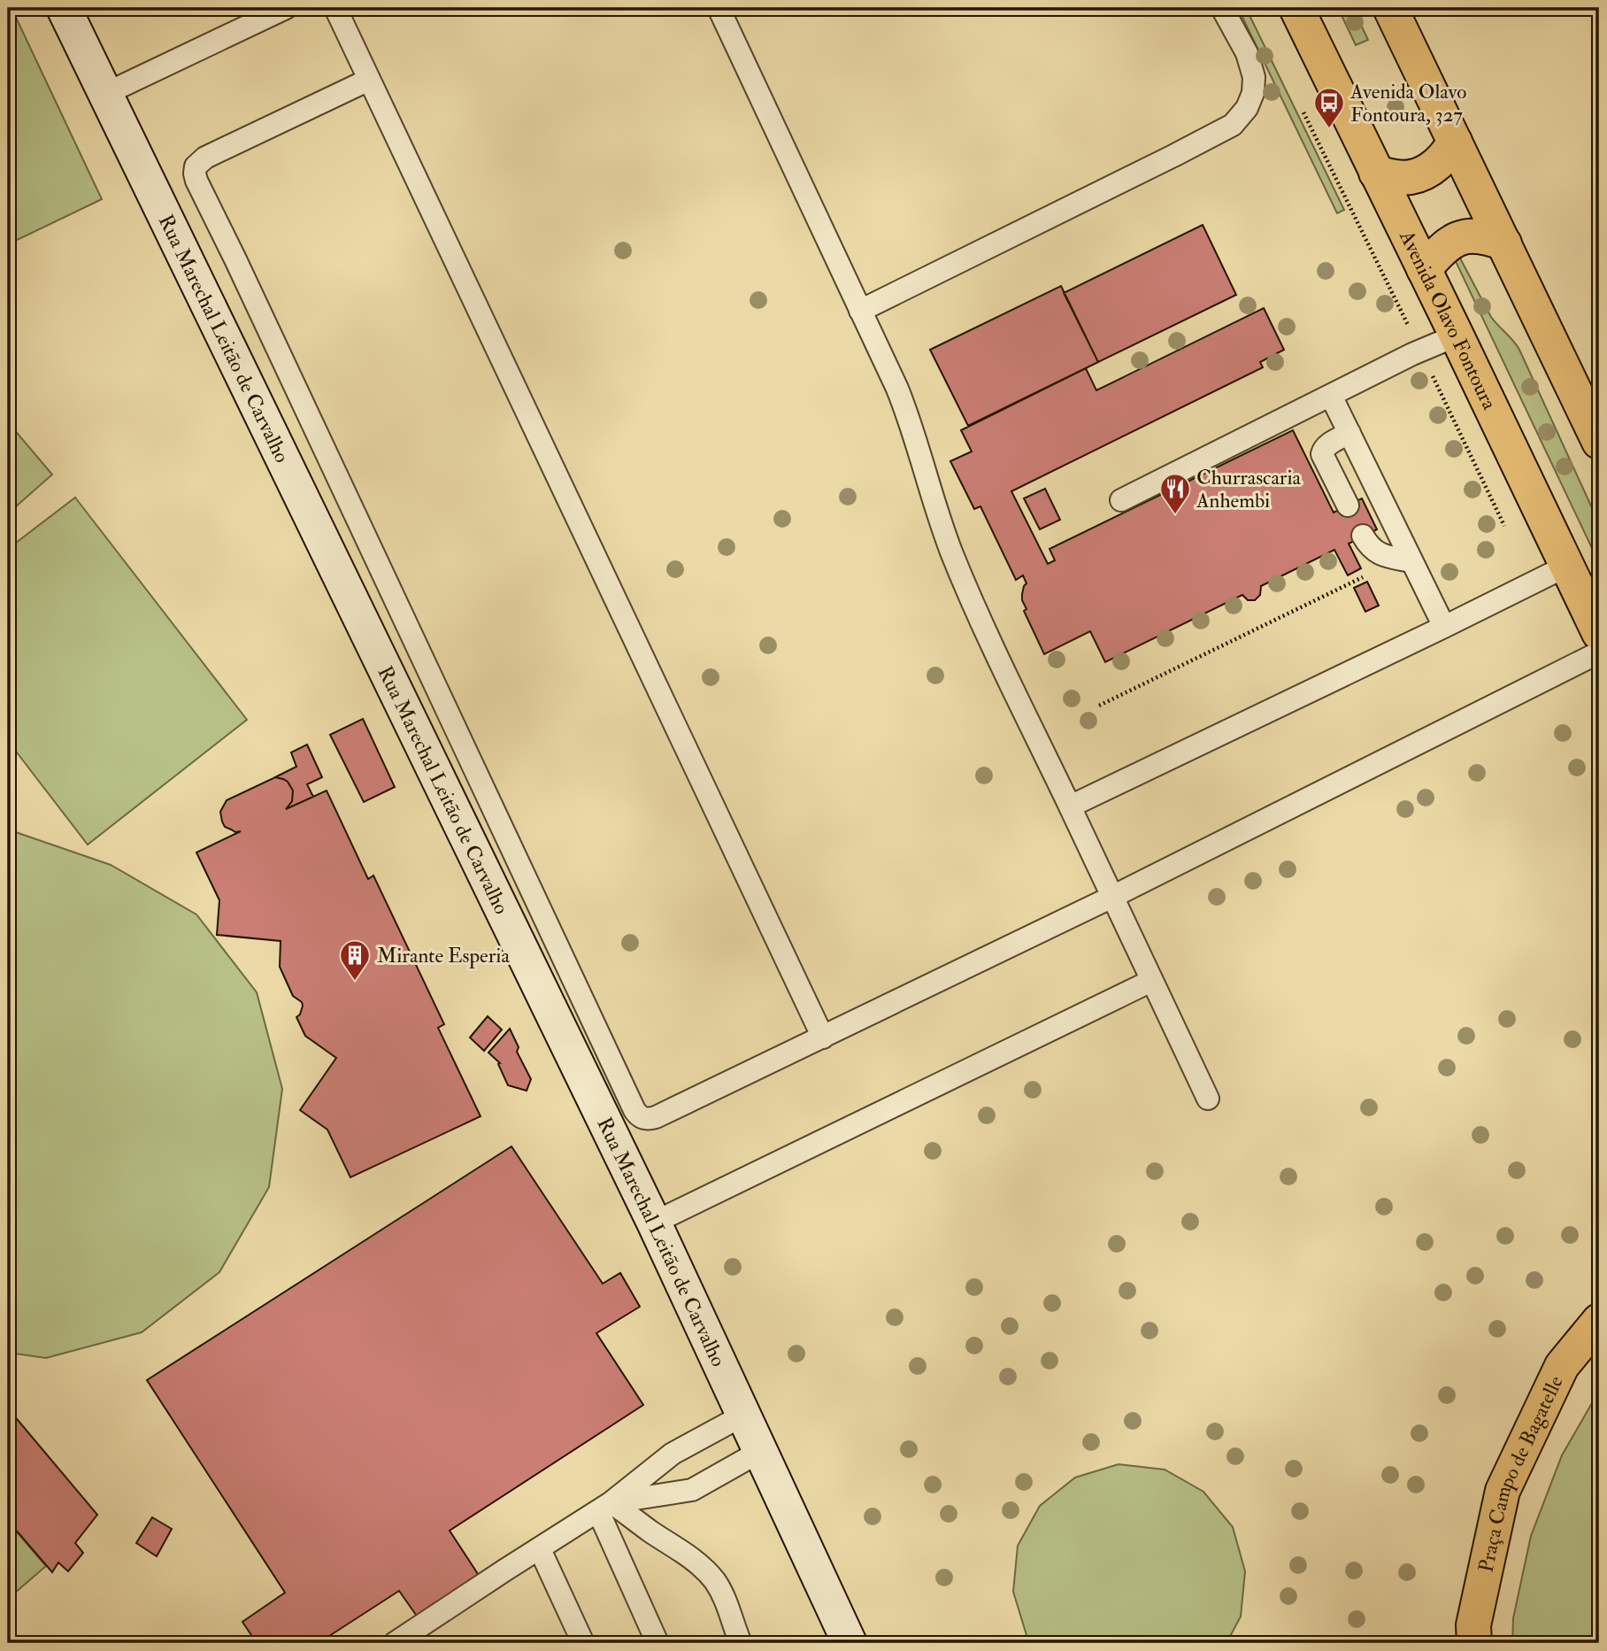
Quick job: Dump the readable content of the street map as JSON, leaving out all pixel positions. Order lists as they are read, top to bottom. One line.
{"streets":{"main road":["Avenida Olavo Fontoura","Praça Campo de Bagatelle"],"street":["Rua Marechal Leitão de Carvalho"]},"places":{"bus stop":["Avenida Olavo Fontoura, 327"],"restaurant":["Churrascaria Anhembi"],"building":["Mirante Esperia"]}}
